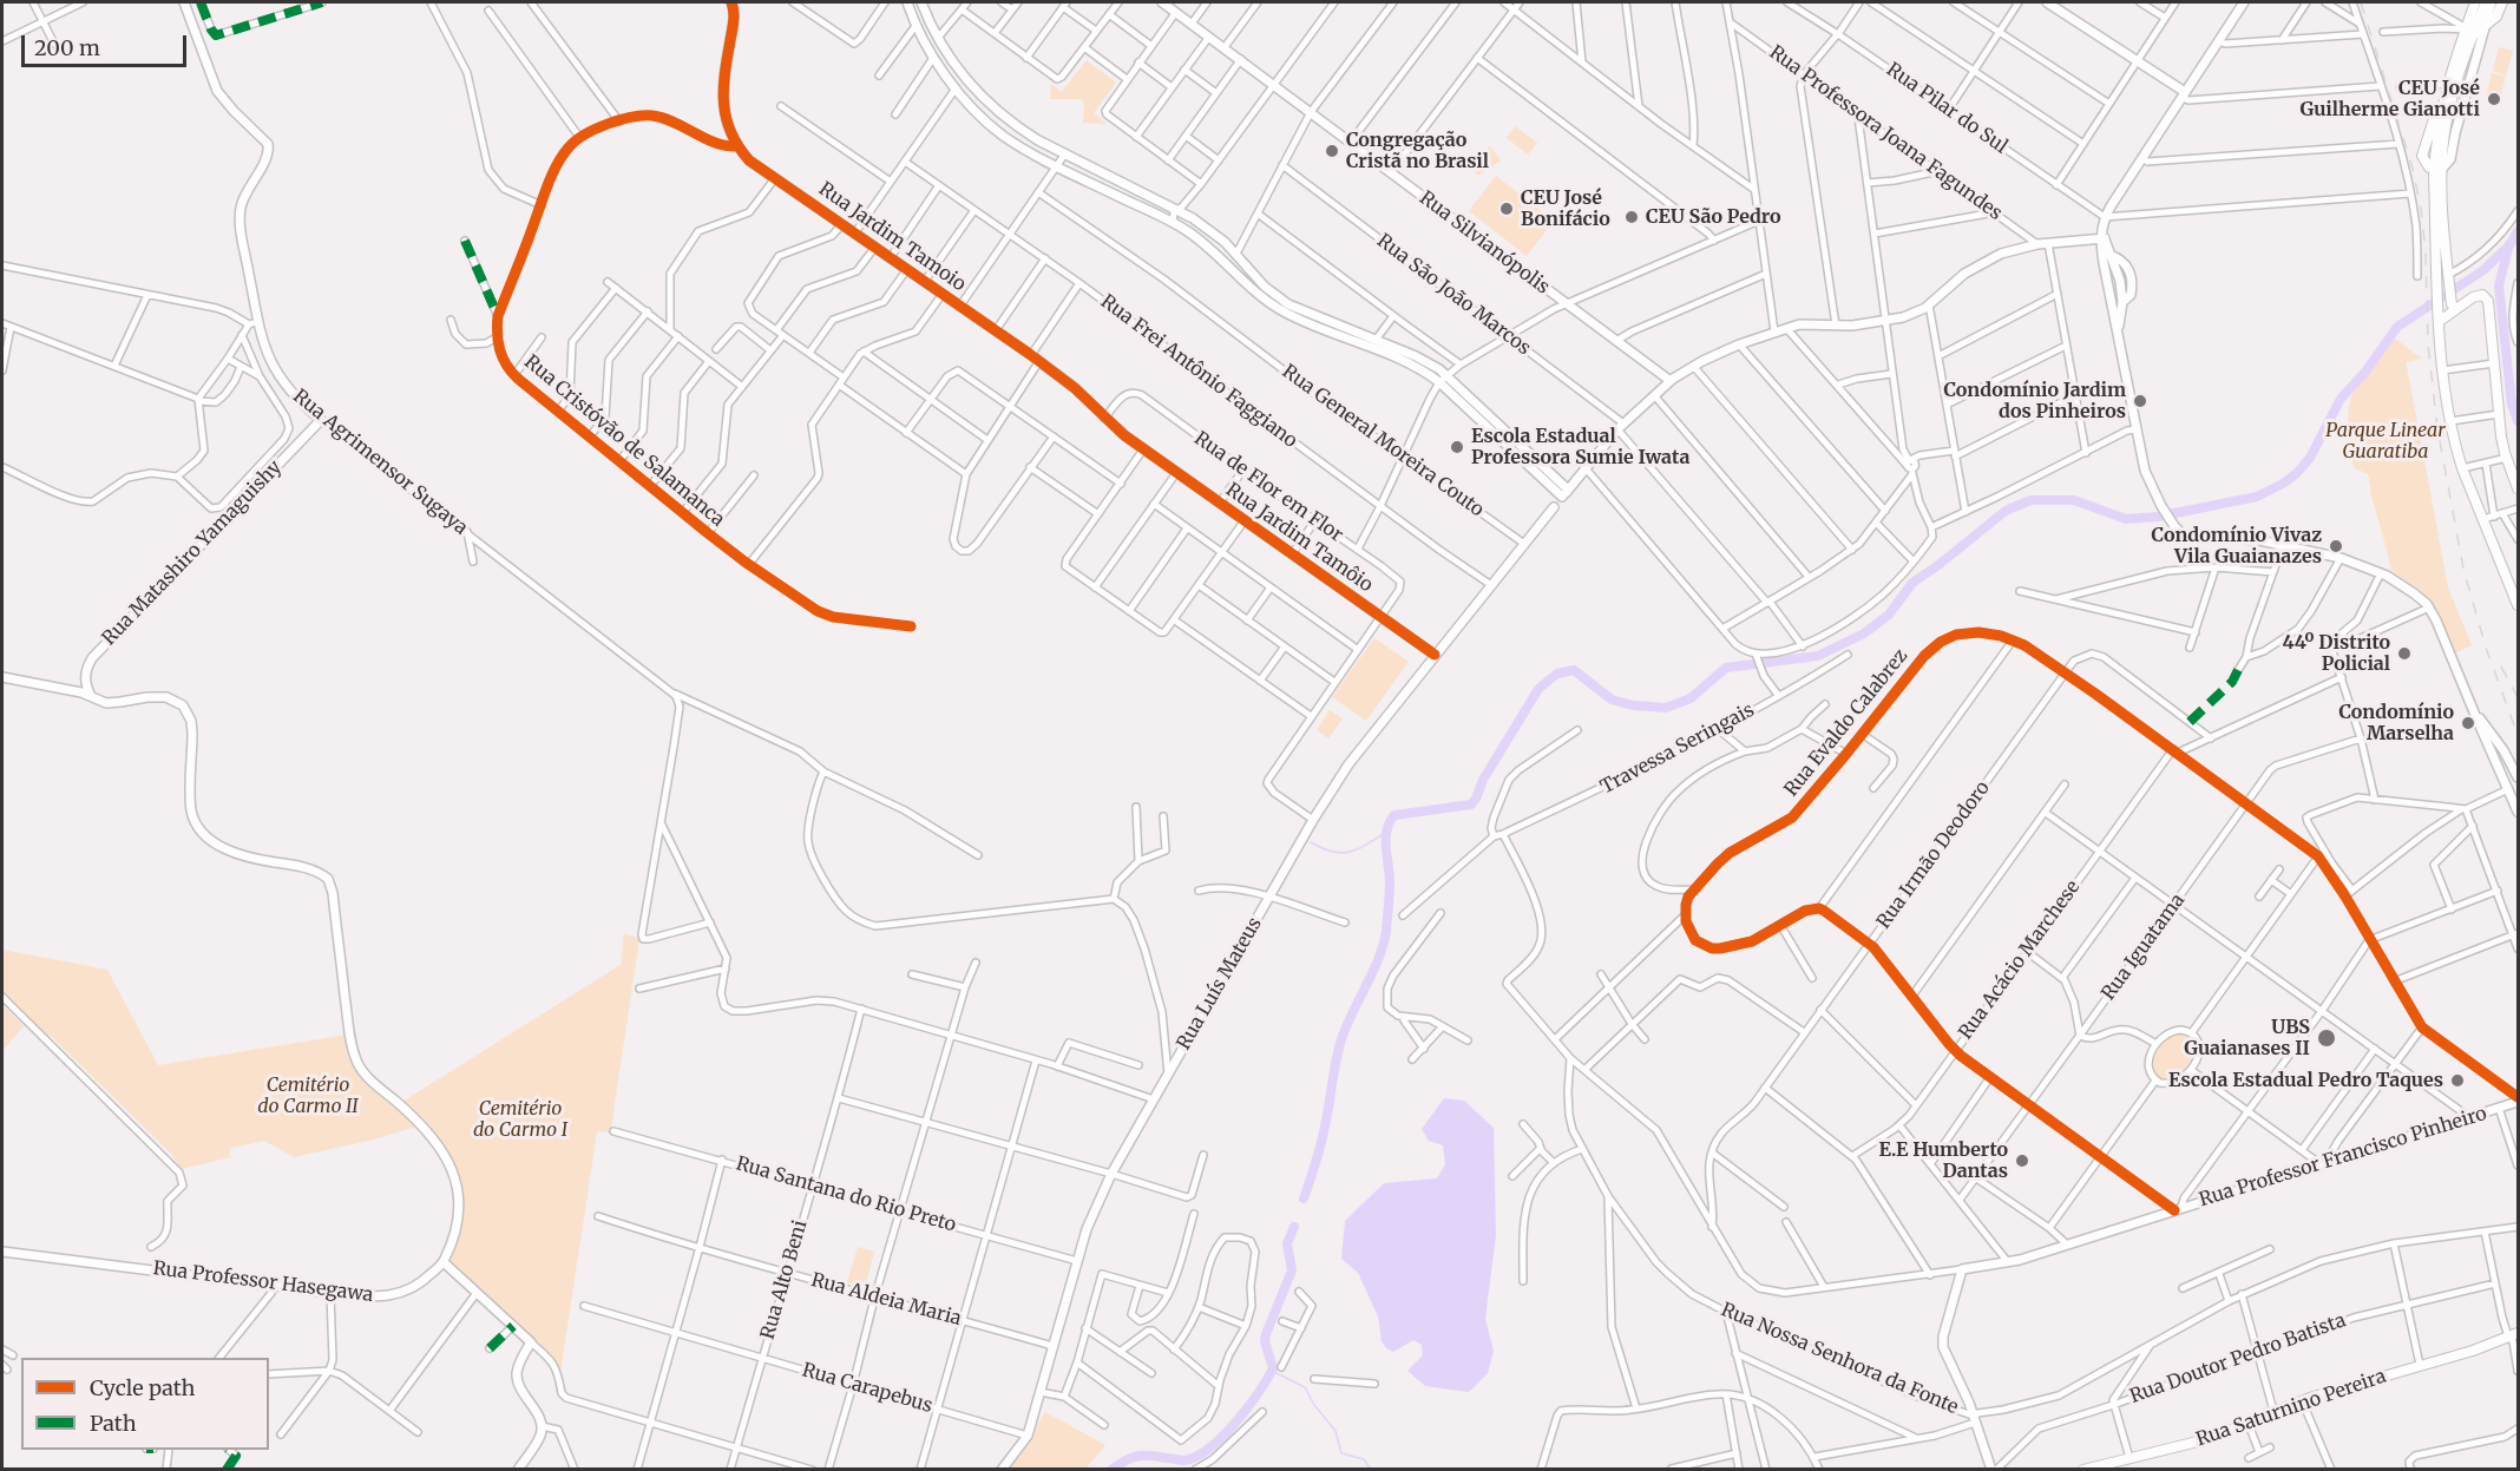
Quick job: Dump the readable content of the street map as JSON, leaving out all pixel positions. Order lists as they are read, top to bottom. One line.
{"streets":{"main road":["Rua Jardim Tamoio","Rua Silvianópolis","Rua Agrimensor Sugaya","Rua Jardim Tamôio","Rua Matashiro Yamaguishy","Rua Luís Mateus","Rua Professor Francisco Pinheiro","Rua Professor Hasegawa","Rua Saturnino Pereira"],"street":["Rua Pilar do Sul","Rua Professora Joana Fagundes","Rua São João Marcos","Rua Frei Antônio Faggiano","Rua Cristóvão de Salamanca","Rua General Moreira Couto","Rua de Flor em Flor","Rua Evaldo Calabrez","Travessa Seringais","Rua Irmão Deodoro","Rua Iguatama","Rua Acácio Marchese","Rua Santana do Rio Preto","Rua Alto Beni","Rua Aldeia Maria","Rua Nossa Senhora da Fonte","Rua Doutor Pedro Batista","Rua Carapebus"]},"crossings":[["Rua Professora Joana Fagundes","Rua Luís Mateus"],["Rua Jardim Tamoio","Rua de Flor em Flor"],["Rua Jardim Tamoio","Rua Jardim Tamôio"],["Rua Silvianópolis","Rua Luís Mateus"],["Rua São João Marcos","Rua Luís Mateus"],["Rua Frei Antônio Faggiano","Rua Luís Mateus"],["Rua General Moreira Couto","Rua Luís Mateus"],["Rua Agrimensor Sugaya","Rua Matashiro Yamaguishy"],["Rua de Flor em Flor","Rua Jardim Tamôio"],["Rua Jardim Tamôio","Rua Luís Mateus"],["Rua Matashiro Yamaguishy","Rua Professor Hasegawa"],["Rua Evaldo Calabrez","Rua Irmão Deodoro"],["Rua Evaldo Calabrez","Rua Iguatama"],["Rua Evaldo Calabrez","Rua Acácio Marchese"],["Rua Evaldo Calabrez","Rua Professor Francisco Pinheiro"],["Travessa Seringais","Rua Professor Francisco Pinheiro"],["Rua Luís Mateus","Rua Santana do Rio Preto"],["Rua Luís Mateus","Rua Aldeia Maria"],["Rua Luís Mateus","Rua Carapebus"],["Rua Professor Francisco Pinheiro","Rua Nossa Senhora da Fonte"],["Rua Santana do Rio Preto","Rua Alto Beni"],["Rua Alto Beni","Rua Aldeia Maria"],["Rua Alto Beni","Rua Carapebus"]],"parks":["Parque Linear Guaratiba","Cemitério do Carmo II","Cemitério do Carmo I"],"places":["CEU José Guilherme Gianotti","Congregação Cristã no Brasil","CEU José Bonifácio","CEU São Pedro","Condomínio Jardim dos Pinheiros","Escola Estadual Professora Sumie Iwata","Condomínio Vivaz Vila Guaianazes","44º Distrito Policial","Condomínio Marselha","UBS Guaianases II","Escola Estadual Pedro Taques","E.E Humberto Dantas"],"legend":["Cycle path","Path"],"scale_bar":"200 m"}
